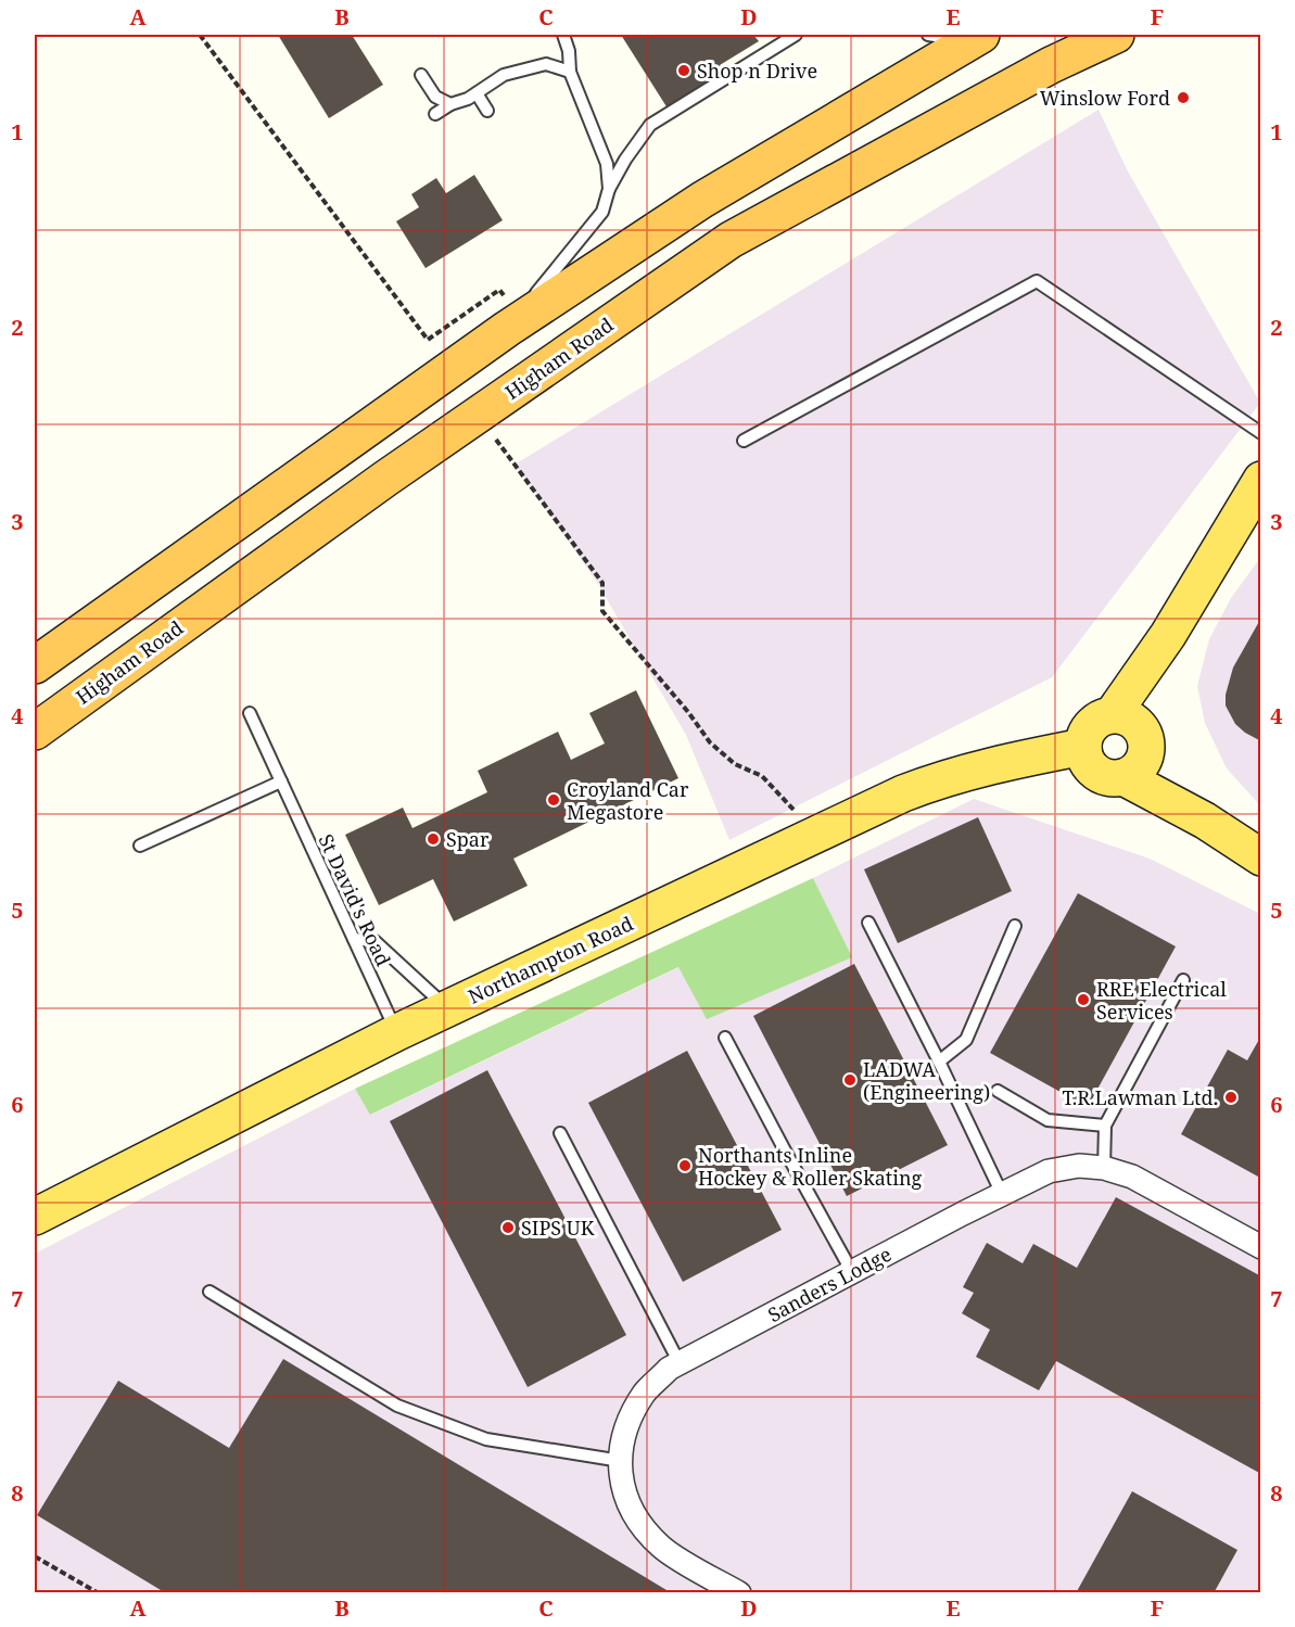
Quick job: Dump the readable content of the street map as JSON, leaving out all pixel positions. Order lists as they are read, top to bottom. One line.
{"streets":{"highway":["Higham Road"],"main road":["Northampton Road"],"street":["Sanders Lodge"],"lane":["St David's Road"]},"crossings":[["St David's Road","Northampton Road"]],"places":["Shop n Drive","Winslow Ford","Croyland Car Megastore","Spar","RRE Electrical Services","LADWA (Engineering)","T.R.Lawman Ltd.","Northants Inline Hockey & Roller Skating","SIPS UK"],"grid":{"columns":["A","B","C","D","E","F"],"rows":["1","2","3","4","5","6","7","8"]}}
